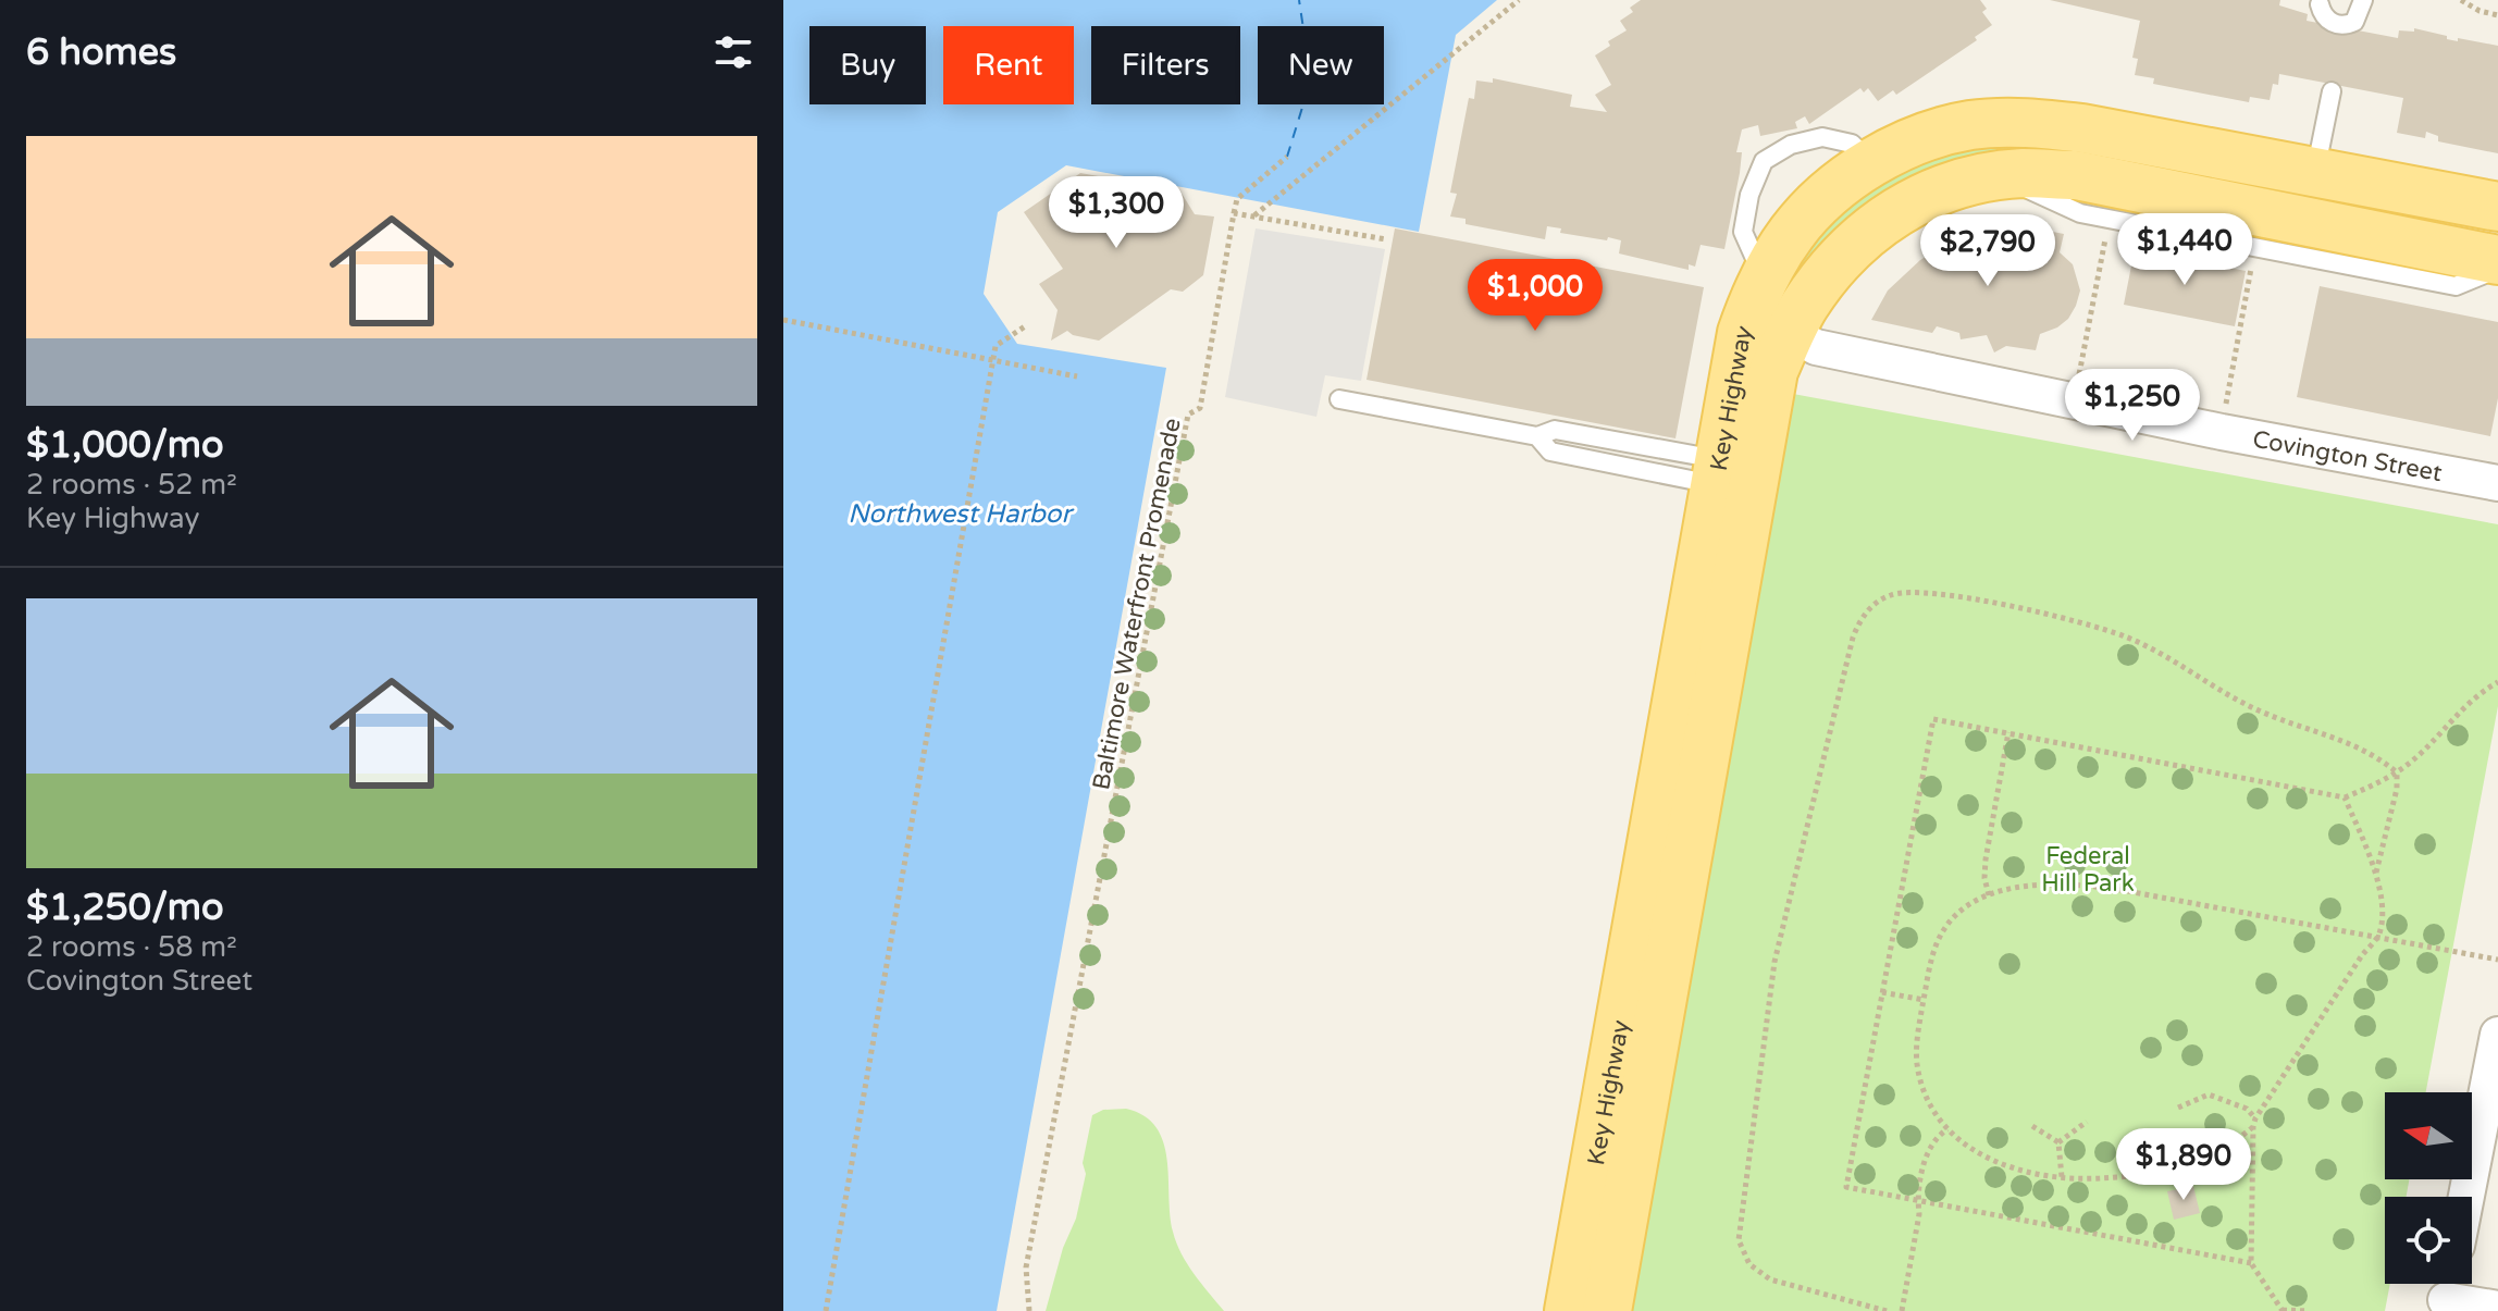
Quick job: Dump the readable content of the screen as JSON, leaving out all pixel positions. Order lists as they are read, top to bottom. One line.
{"streets":{"main road":["Key Highway"],"street":["Covington Street"],"path":["Baltimore Waterfront Promenade"]},"crossings":[["Key Highway","Covington Street"]],"water":["Northwest Harbor"],"parks":["Federal Hill Park"],"north":"left","page":{"heading":"6 homes","chip":["Buy","Rent","Filters","New"],"list":[{"name":"$1,000/mo","note":"2 rooms · 52 m² · Key Highway"},{"name":"$1,250/mo","note":"2 rooms · 58 m² · Covington Street"}],"price":["$1,300","$1,440","$2,790","$1,000","$1,250","$1,890"]}}
